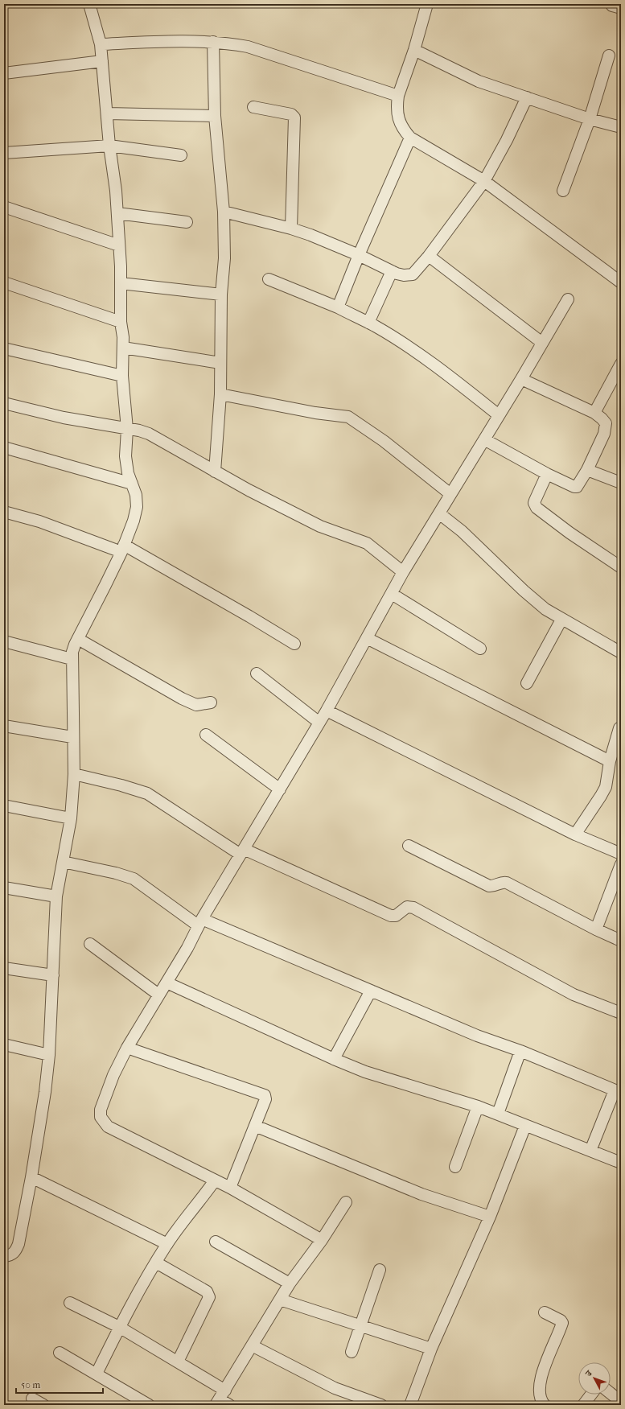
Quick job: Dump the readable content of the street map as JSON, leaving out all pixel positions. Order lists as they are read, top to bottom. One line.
{"scale_bar":"50 m","north":"top left"}
